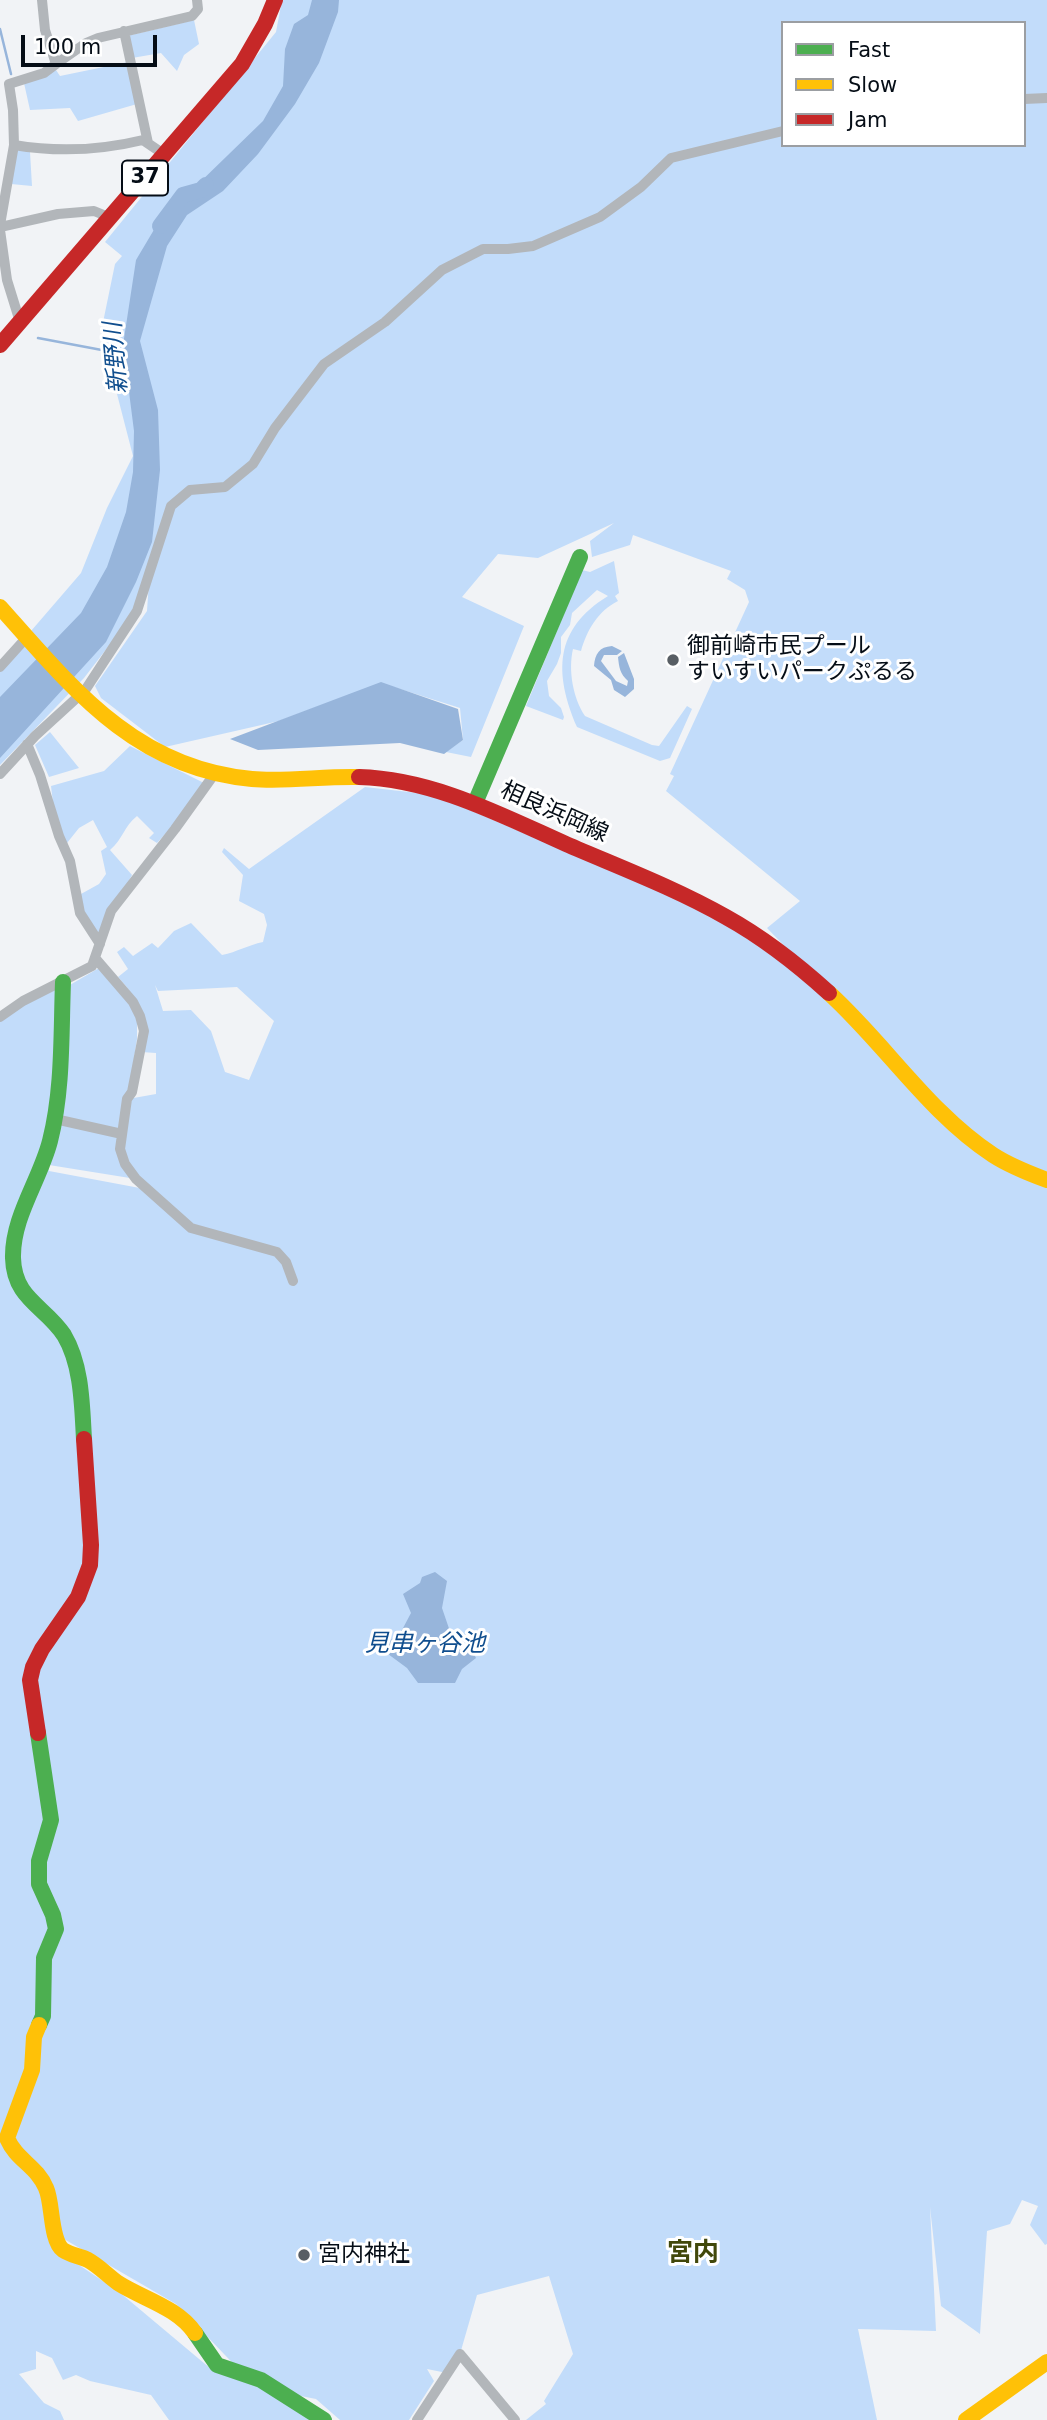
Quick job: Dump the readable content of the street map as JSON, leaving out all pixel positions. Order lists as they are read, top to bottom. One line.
{"streets":{"street":["37","相良浜岡線"]},"districts":["宮内"],"water":["新野川","見串ヶ谷池"],"places":["御前崎市民プール すいすいパークぷるる","宮内神社"],"legend":["Fast","Slow","Jam"],"scale_bar":"100 m"}
